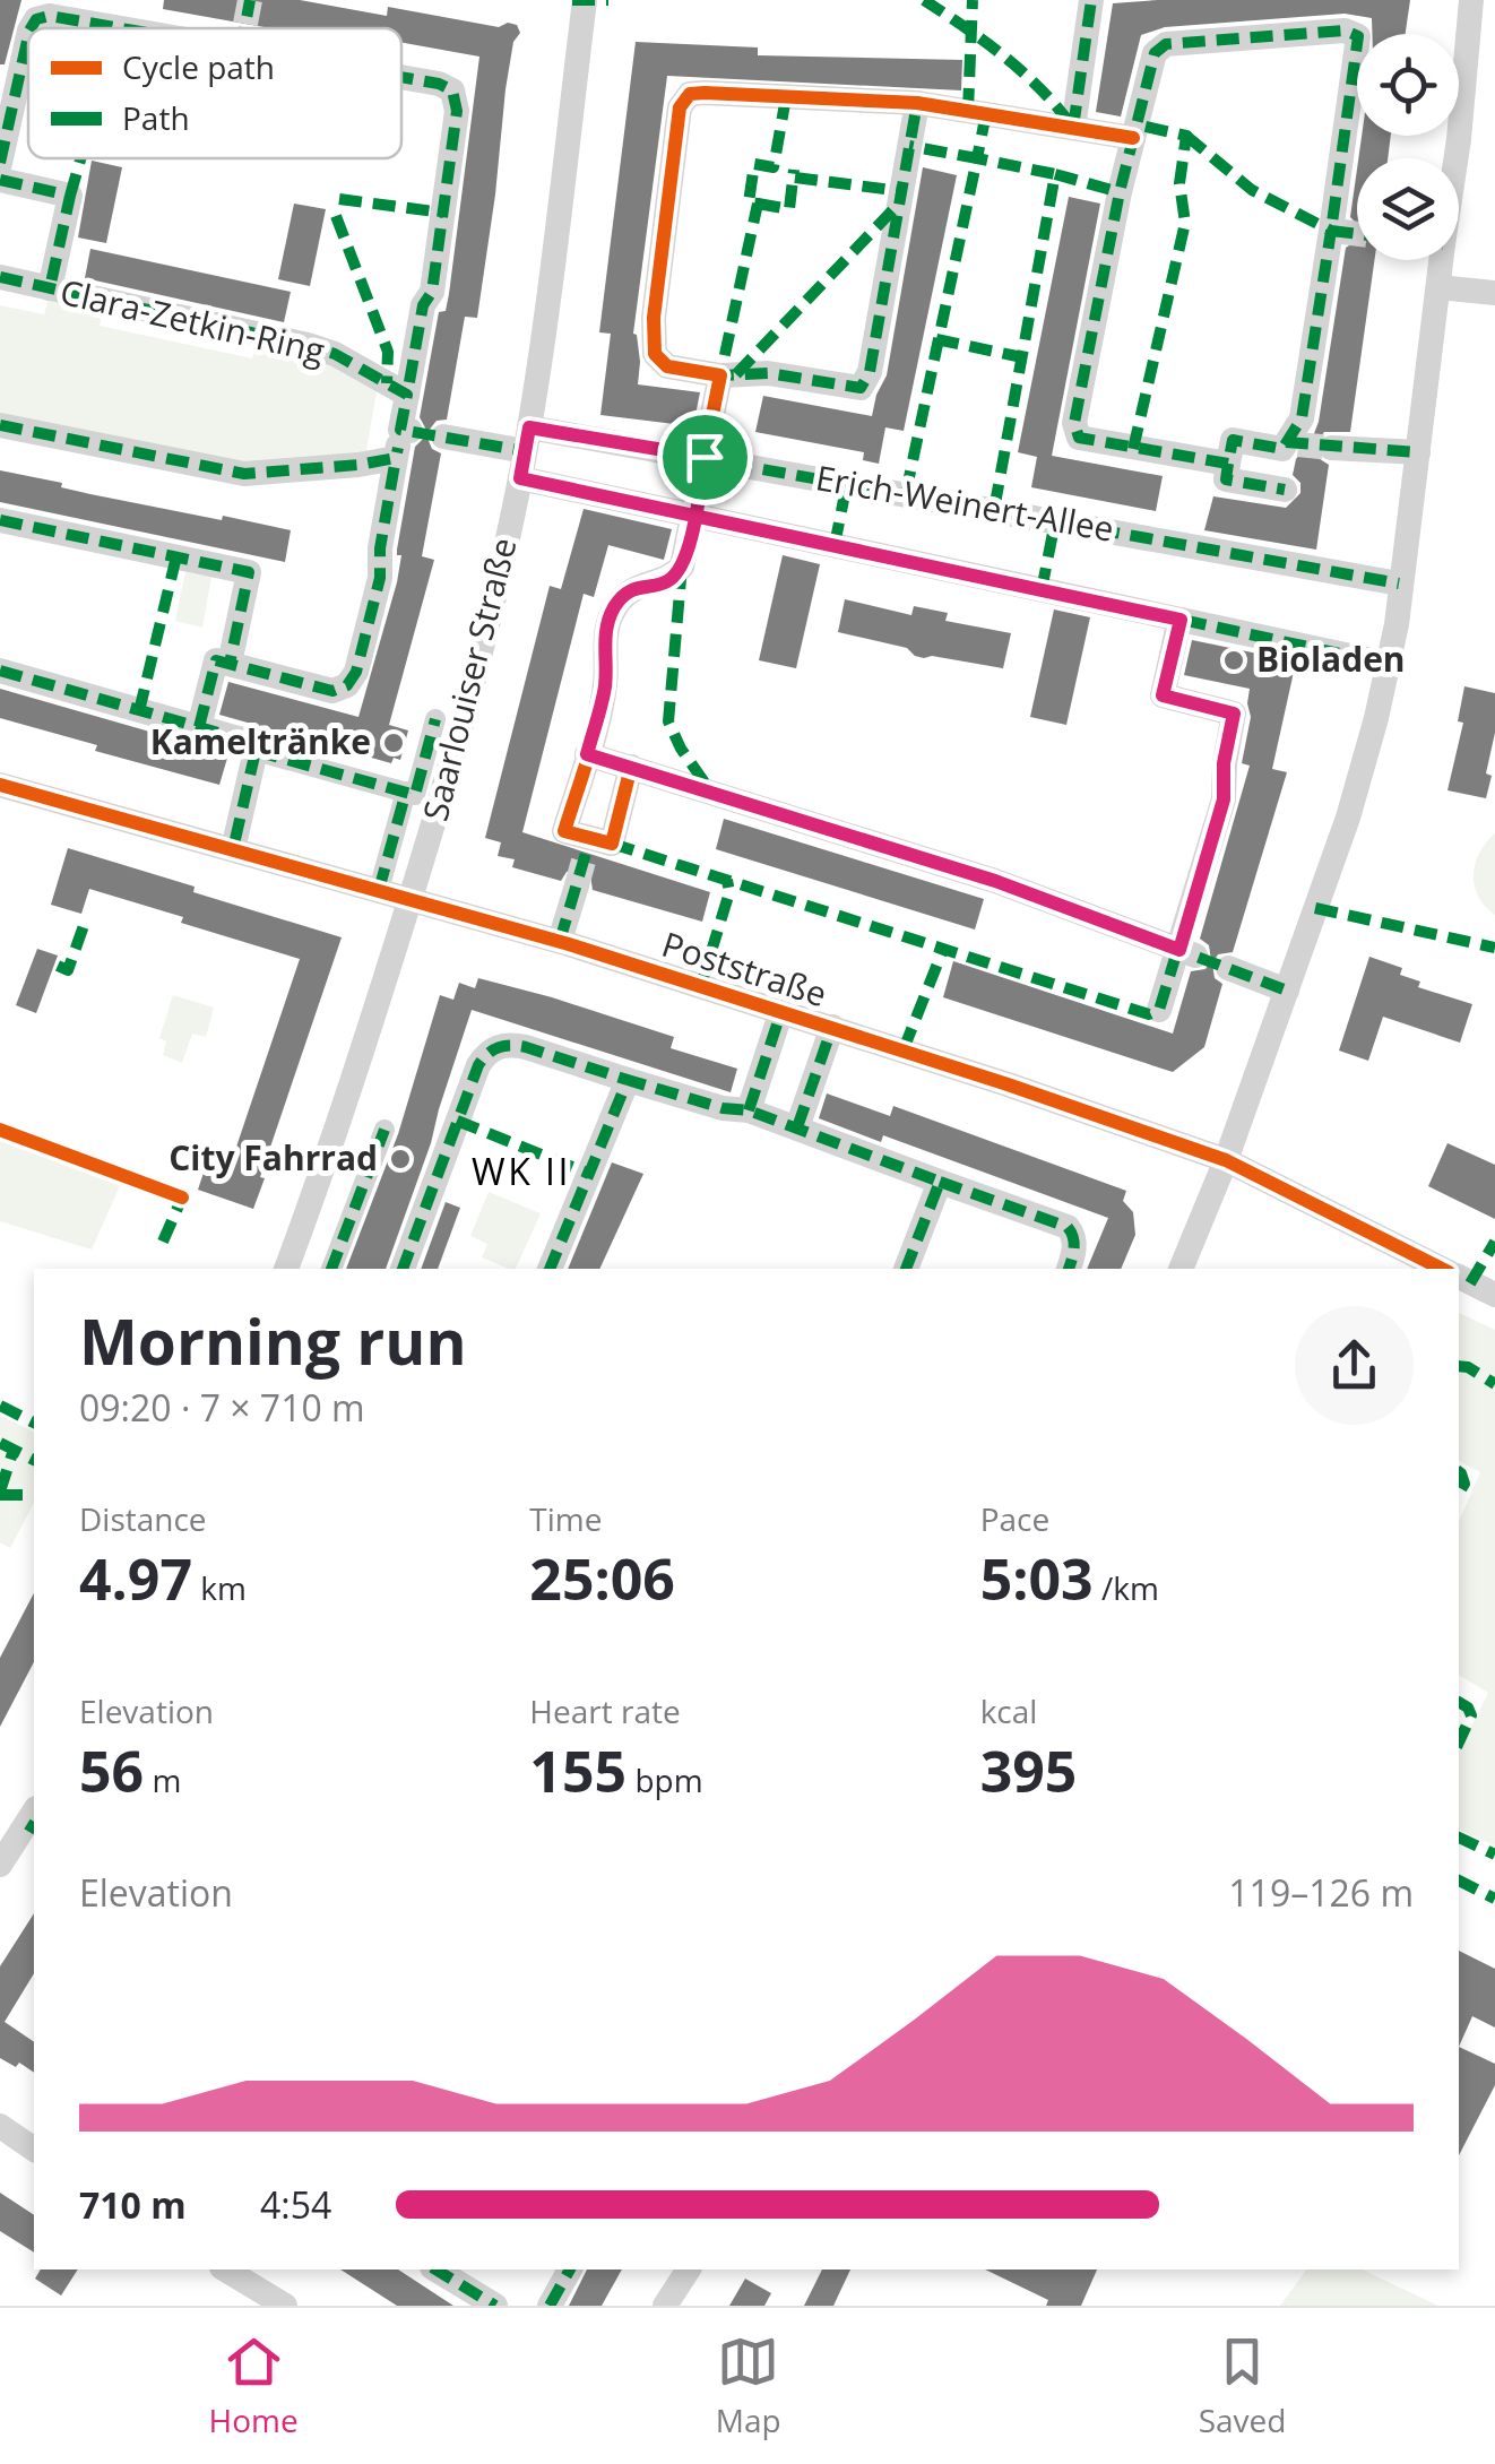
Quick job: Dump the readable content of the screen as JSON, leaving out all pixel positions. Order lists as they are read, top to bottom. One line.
{"streets":{"street":["Clara-Zetkin-Ring","Erich-Weinert-Allee","Saarlouiser Straße","Poststraße"]},"crossings":[["Erich-Weinert-Allee","Saarlouiser Straße"],["Saarlouiser Straße","Poststraße"]],"districts":["WK II"],"places":["Bioladen","Kameltränke","City Fahrrad"],"legend":["Cycle path","Path"],"page":{"heading":["Morning run","09:20 · 7 × 710 m"],"stats":[["Distance","4.97 km"],["Time","25:06"],["Pace","5:03 /km"],["Elevation","56 m"],["Heart rate","155 bpm"],["kcal","395"]],"chart":["Elevation","119–126 m"],"list":[{"name":"710 m","note":"4:54"}],"tabs":["Home","Map","Saved"]}}
